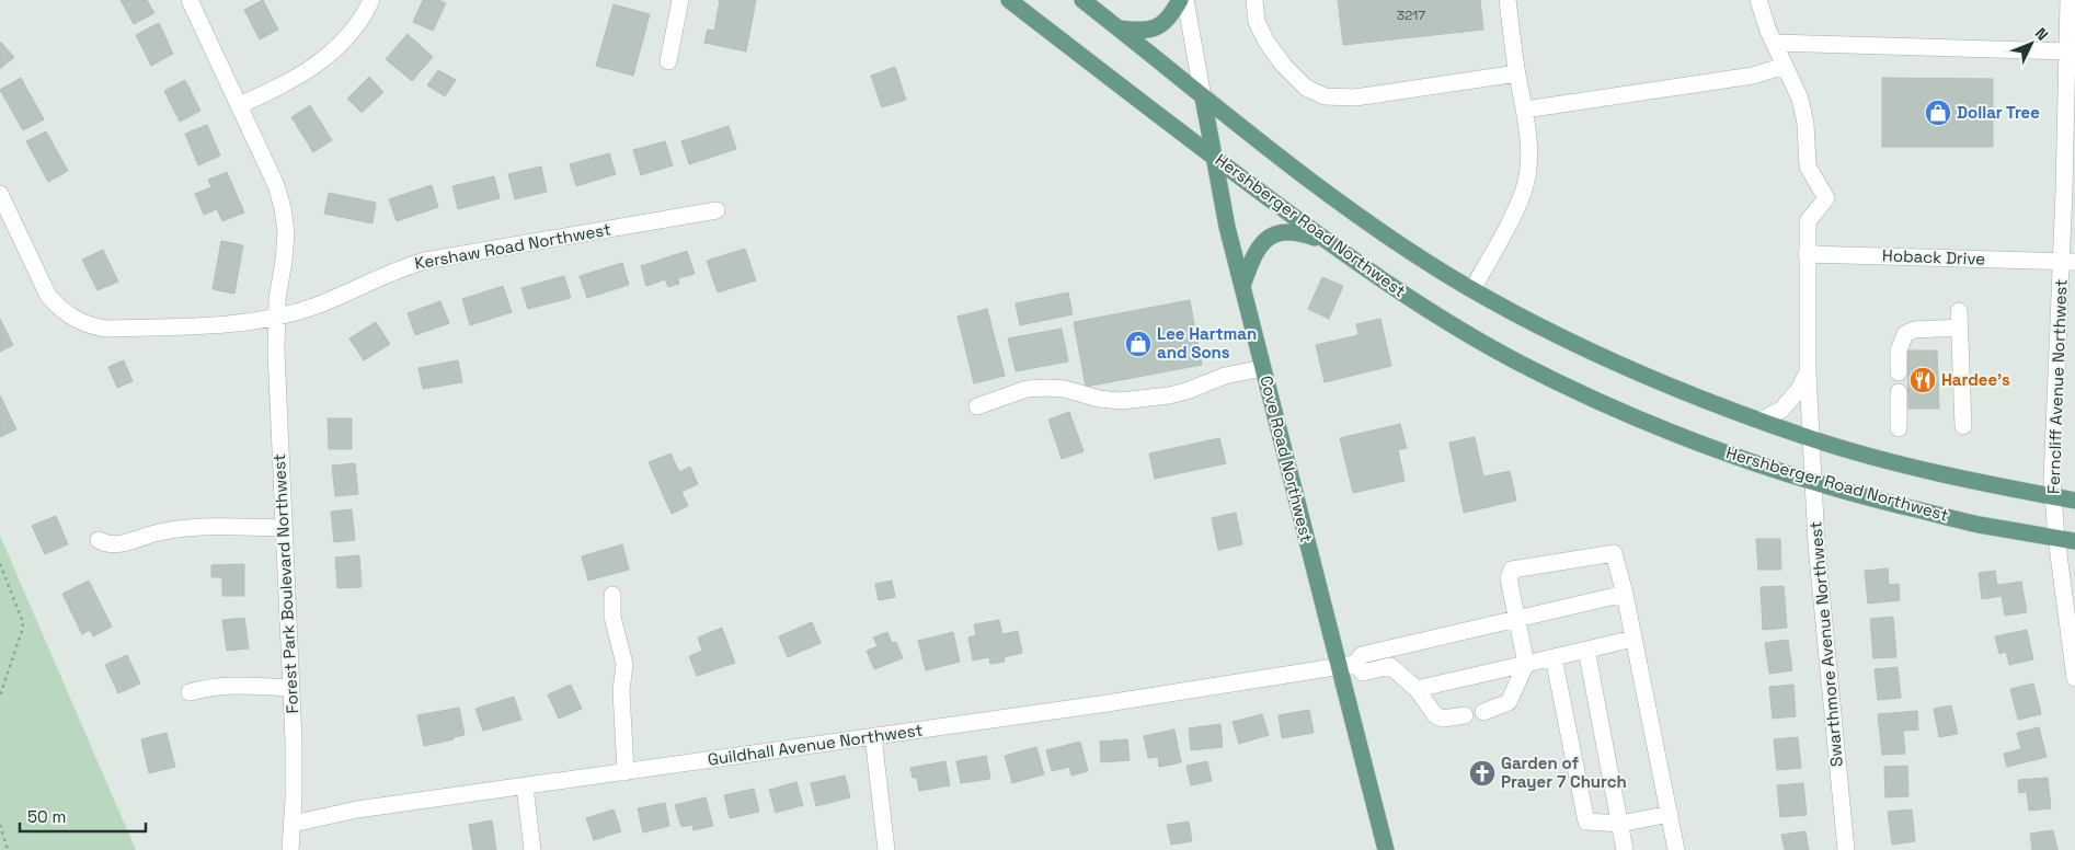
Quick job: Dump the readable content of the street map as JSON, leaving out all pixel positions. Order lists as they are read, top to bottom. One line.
{"streets":{"main road":["Hershberger Road Northwest","Cove Road Northwest"],"street":["Kershaw Road Northwest","Hoback Drive","Ferncliff Avenue Northwest","Forest Park Boulevard Northwest","Swarthmore Avenue Northwest","Guildhall Avenue Northwest"]},"crossings":[["Hershberger Road Northwest","Ferncliff Avenue Northwest"],["Hershberger Road Northwest","Cove Road Northwest"],["Hershberger Road Northwest","Swarthmore Avenue Northwest"],["Kershaw Road Northwest","Forest Park Boulevard Northwest"],["Hoback Drive","Ferncliff Avenue Northwest"],["Hoback Drive","Swarthmore Avenue Northwest"],["Cove Road Northwest","Guildhall Avenue Northwest"],["Forest Park Boulevard Northwest","Guildhall Avenue Northwest"]],"places":{"shop":["Dollar Tree","Lee Hartman and Sons"],"restaurant":["Hardee's"],"church":["Garden of Prayer 7 Church"]},"house_numbers":["3217"],"scale_bar":"50 m","north":"top right"}
